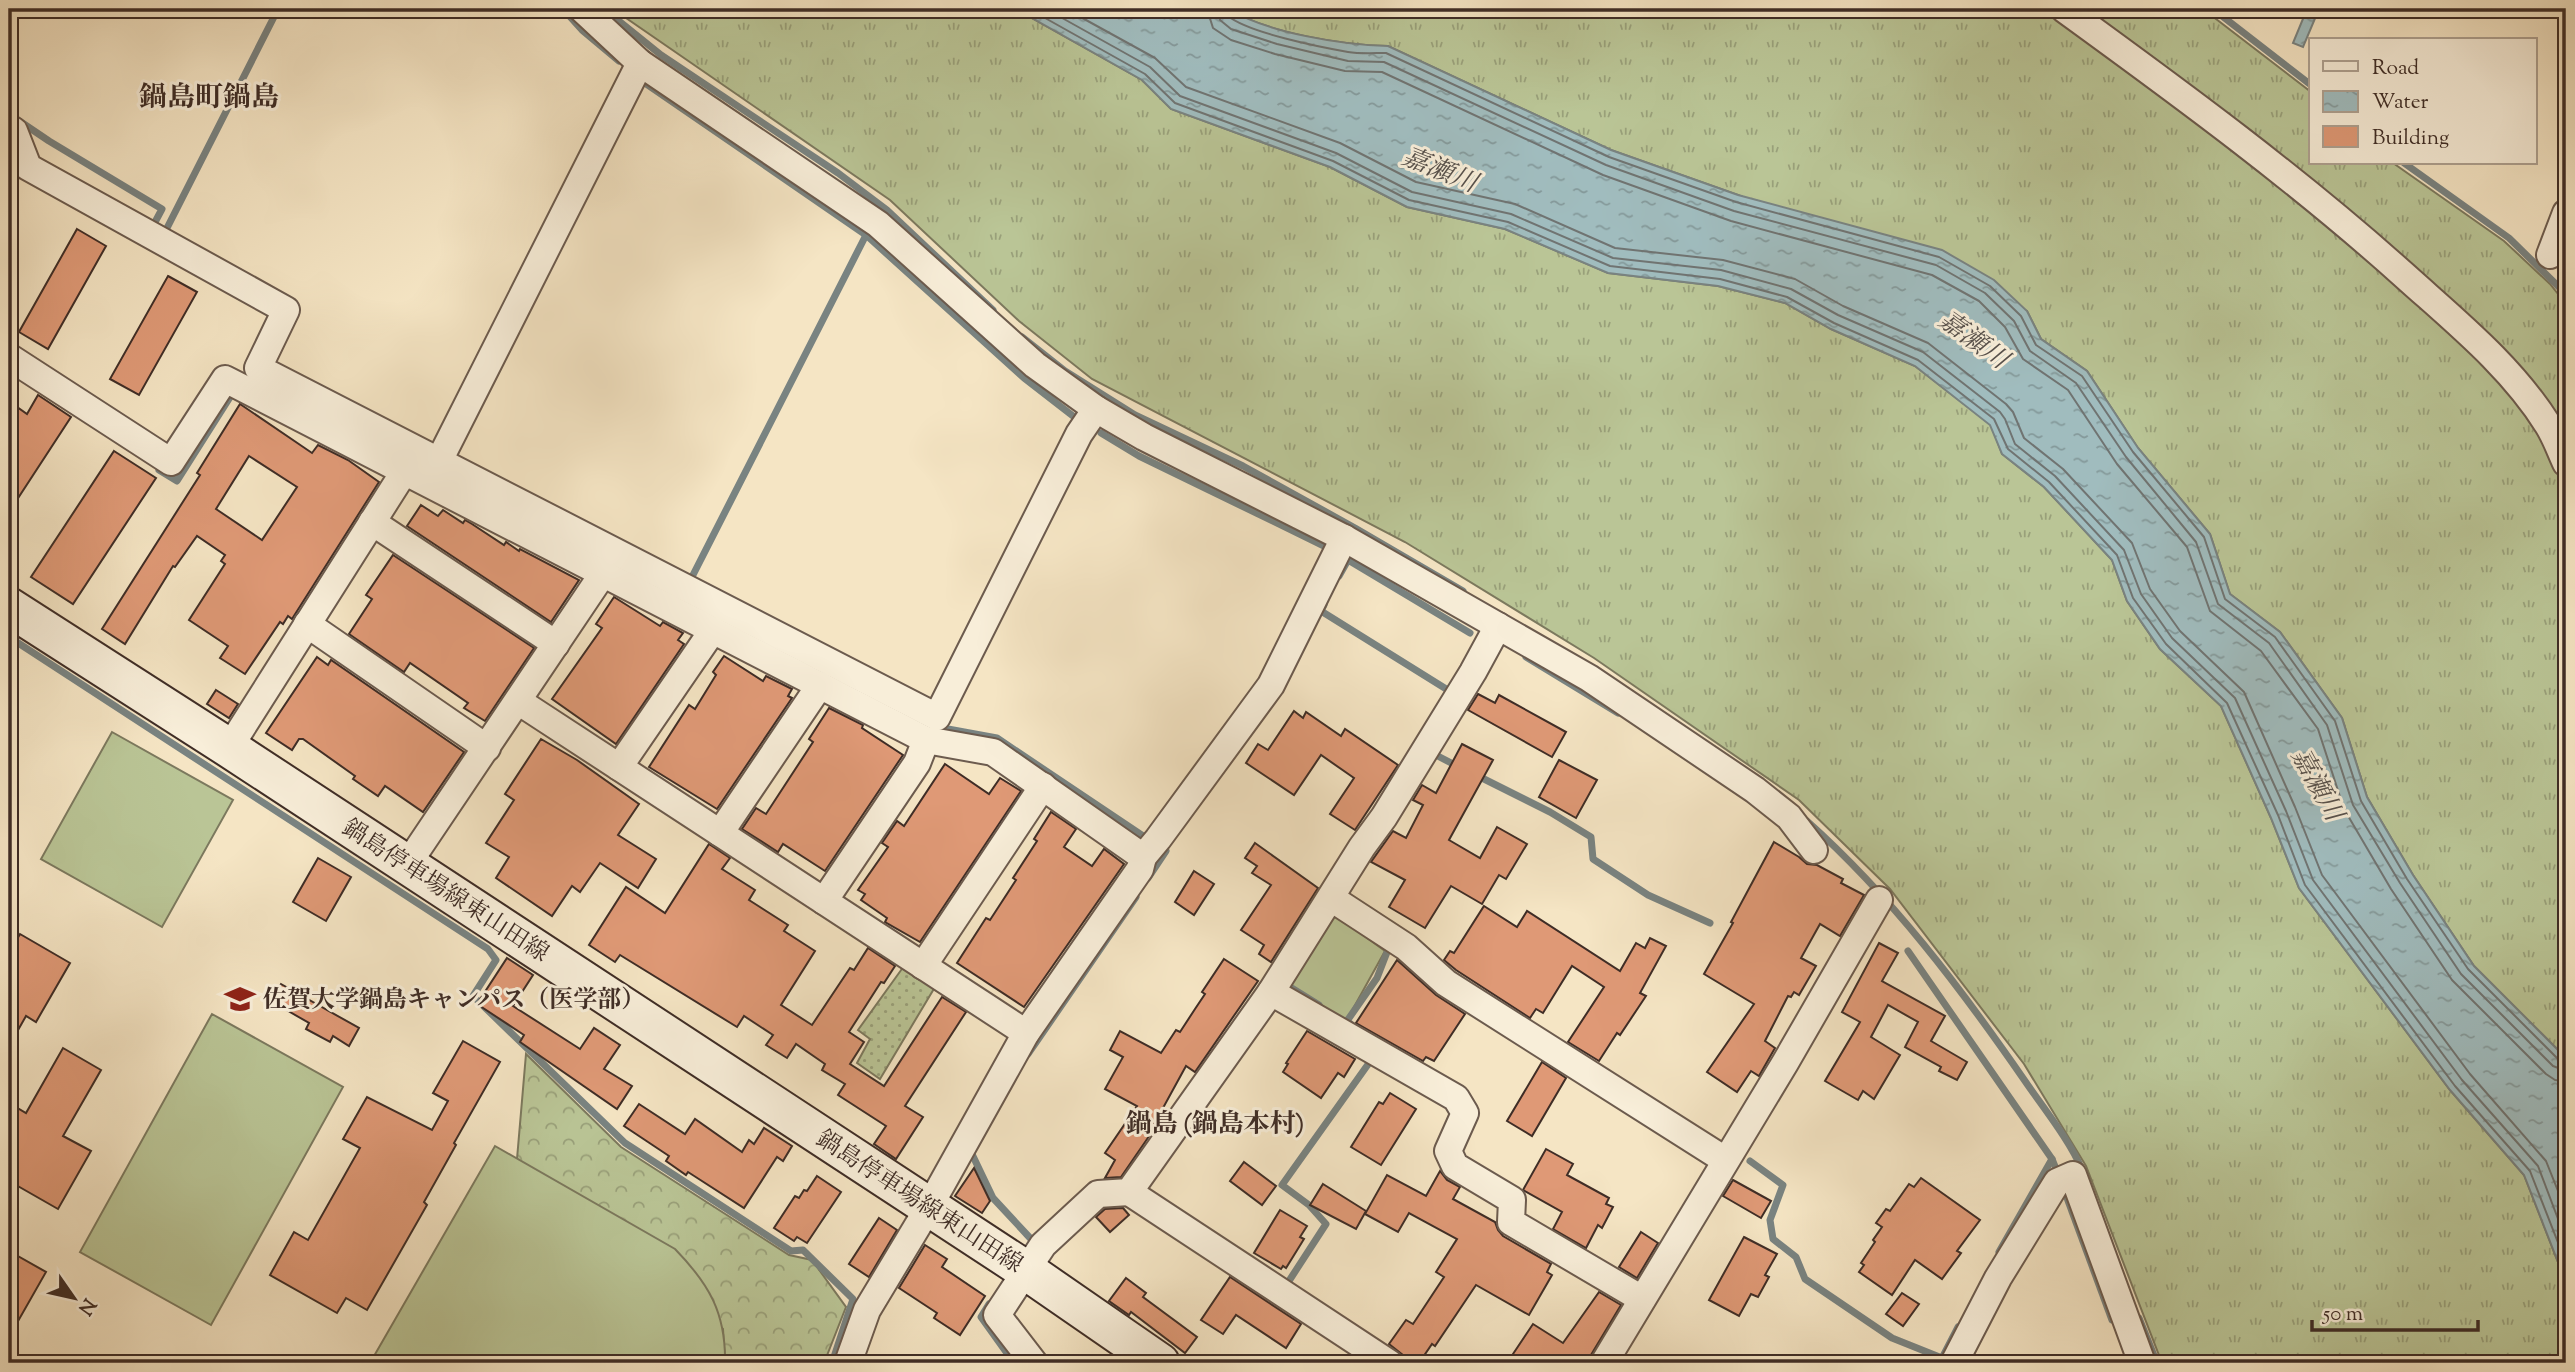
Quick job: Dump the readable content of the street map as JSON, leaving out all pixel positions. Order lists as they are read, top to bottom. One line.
{"streets":{"main road":["鍋島停車場線東山田線"]},"districts":["鍋島町鍋島","鍋島 (鍋島本村)"],"water":["嘉瀬川"],"places":{"school or university":["佐賀大学鍋島キャンパス（医学部）"]},"legend":["Road","Water","Building"],"scale_bar":"50 m","north":"bottom right"}
